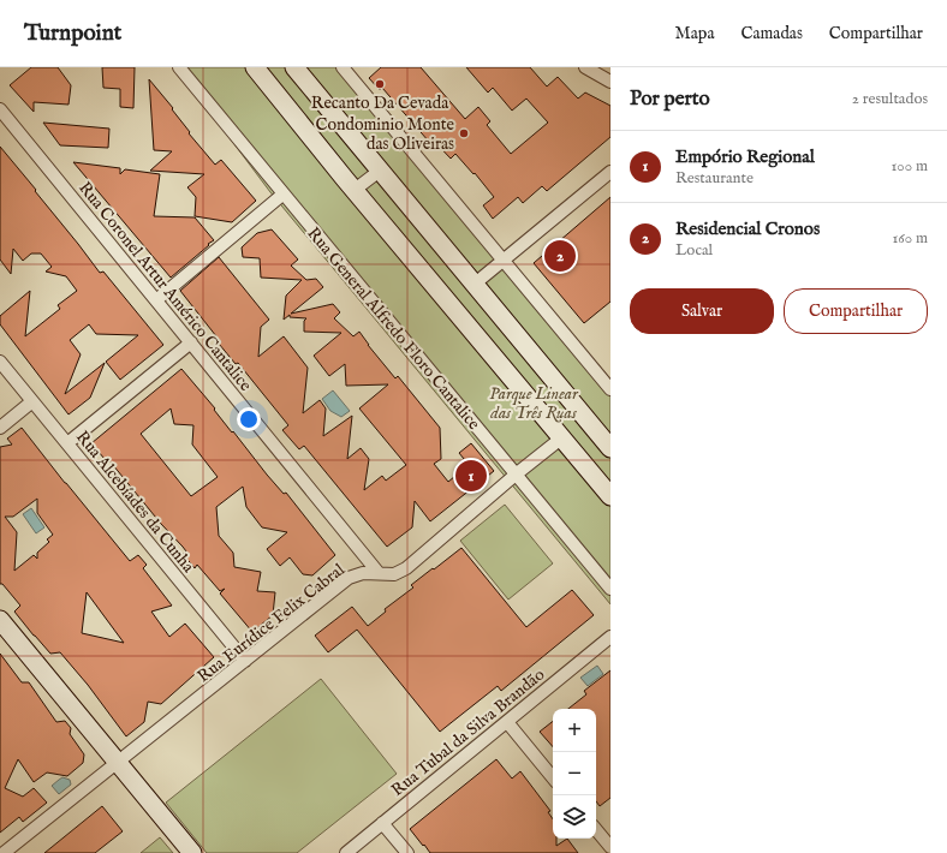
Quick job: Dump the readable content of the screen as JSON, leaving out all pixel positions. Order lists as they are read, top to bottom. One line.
{"streets":{"street":["Rua Coronel Artur Américo Cantalice","Rua General Alfredo Floro Cantalice","Rua Alcebíades da Cunha","Rua Eurídice Felix Cabral","Rua Tubal da Silva Brandão"]},"crossings":[["Rua Coronel Artur Américo Cantalice","Rua Eurídice Felix Cabral"],["Rua General Alfredo Floro Cantalice","Rua Eurídice Felix Cabral"],["Rua Alcebíades da Cunha","Rua Eurídice Felix Cabral"]],"parks":["Parque Linear das Três Ruas"],"places":["Recanto Da Cevada","Condominio Monte das Oliveiras"],"page":{"header":"Turnpoint","nav":["Mapa","Camadas","Compartilhar"],"heading":["Por perto","2 resultados"],"list":[{"mark":"1","name":"Empório Regional","note":"Restaurante","value":"100 m"},{"mark":"2","name":"Residencial Cronos","note":"Local","value":"160 m"}],"pins":["2","1"],"buttons":["Salvar","Compartilhar"],"map_buttons":["+","−"]}}
